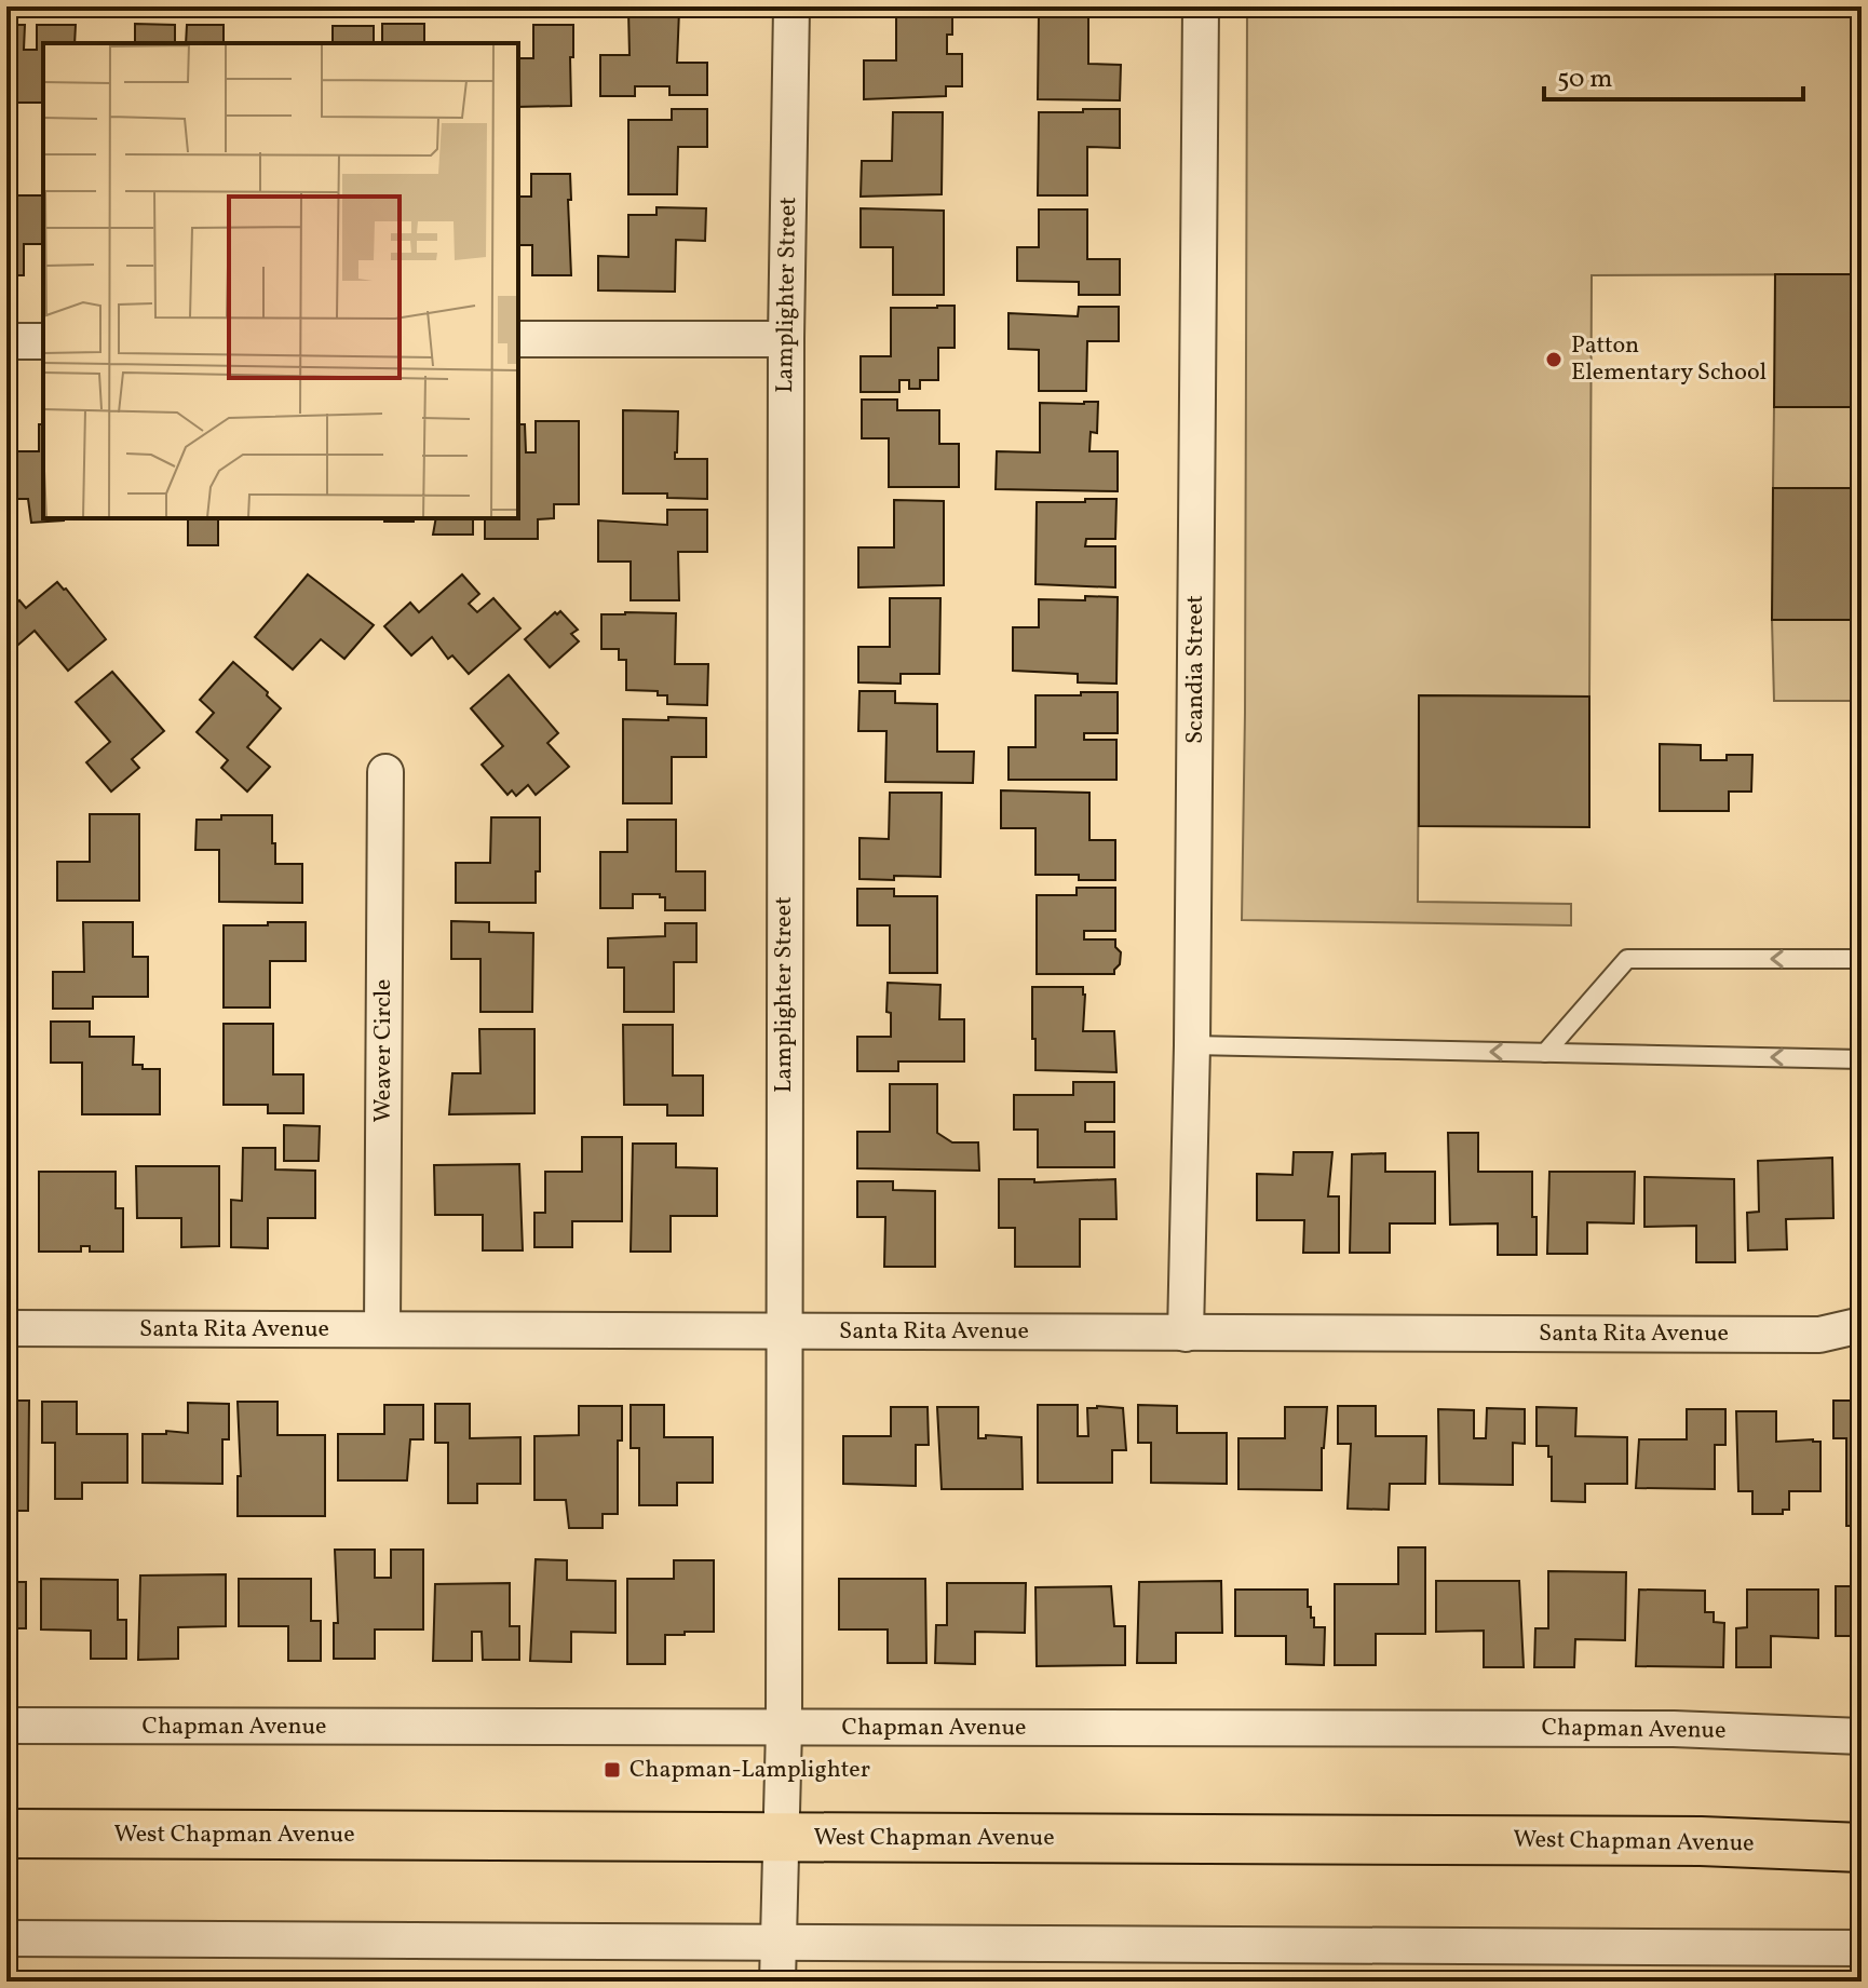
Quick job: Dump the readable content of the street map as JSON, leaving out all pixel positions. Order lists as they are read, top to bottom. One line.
{"streets":{"main road":["West Chapman Avenue"],"street":["Lamplighter Street","Scandia Street","Weaver Circle","Santa Rita Avenue","Chapman Avenue"]},"crossings":[["Lamplighter Street","Santa Rita Avenue"],["Lamplighter Street","Chapman Avenue"],["Lamplighter Street","West Chapman Avenue"],["Scandia Street","Santa Rita Avenue"],["Weaver Circle","Santa Rita Avenue"]],"places":{"other":["Patton Elementary School"],"transit":["Chapman-Lamplighter"]},"scale_bar":"50 m"}
